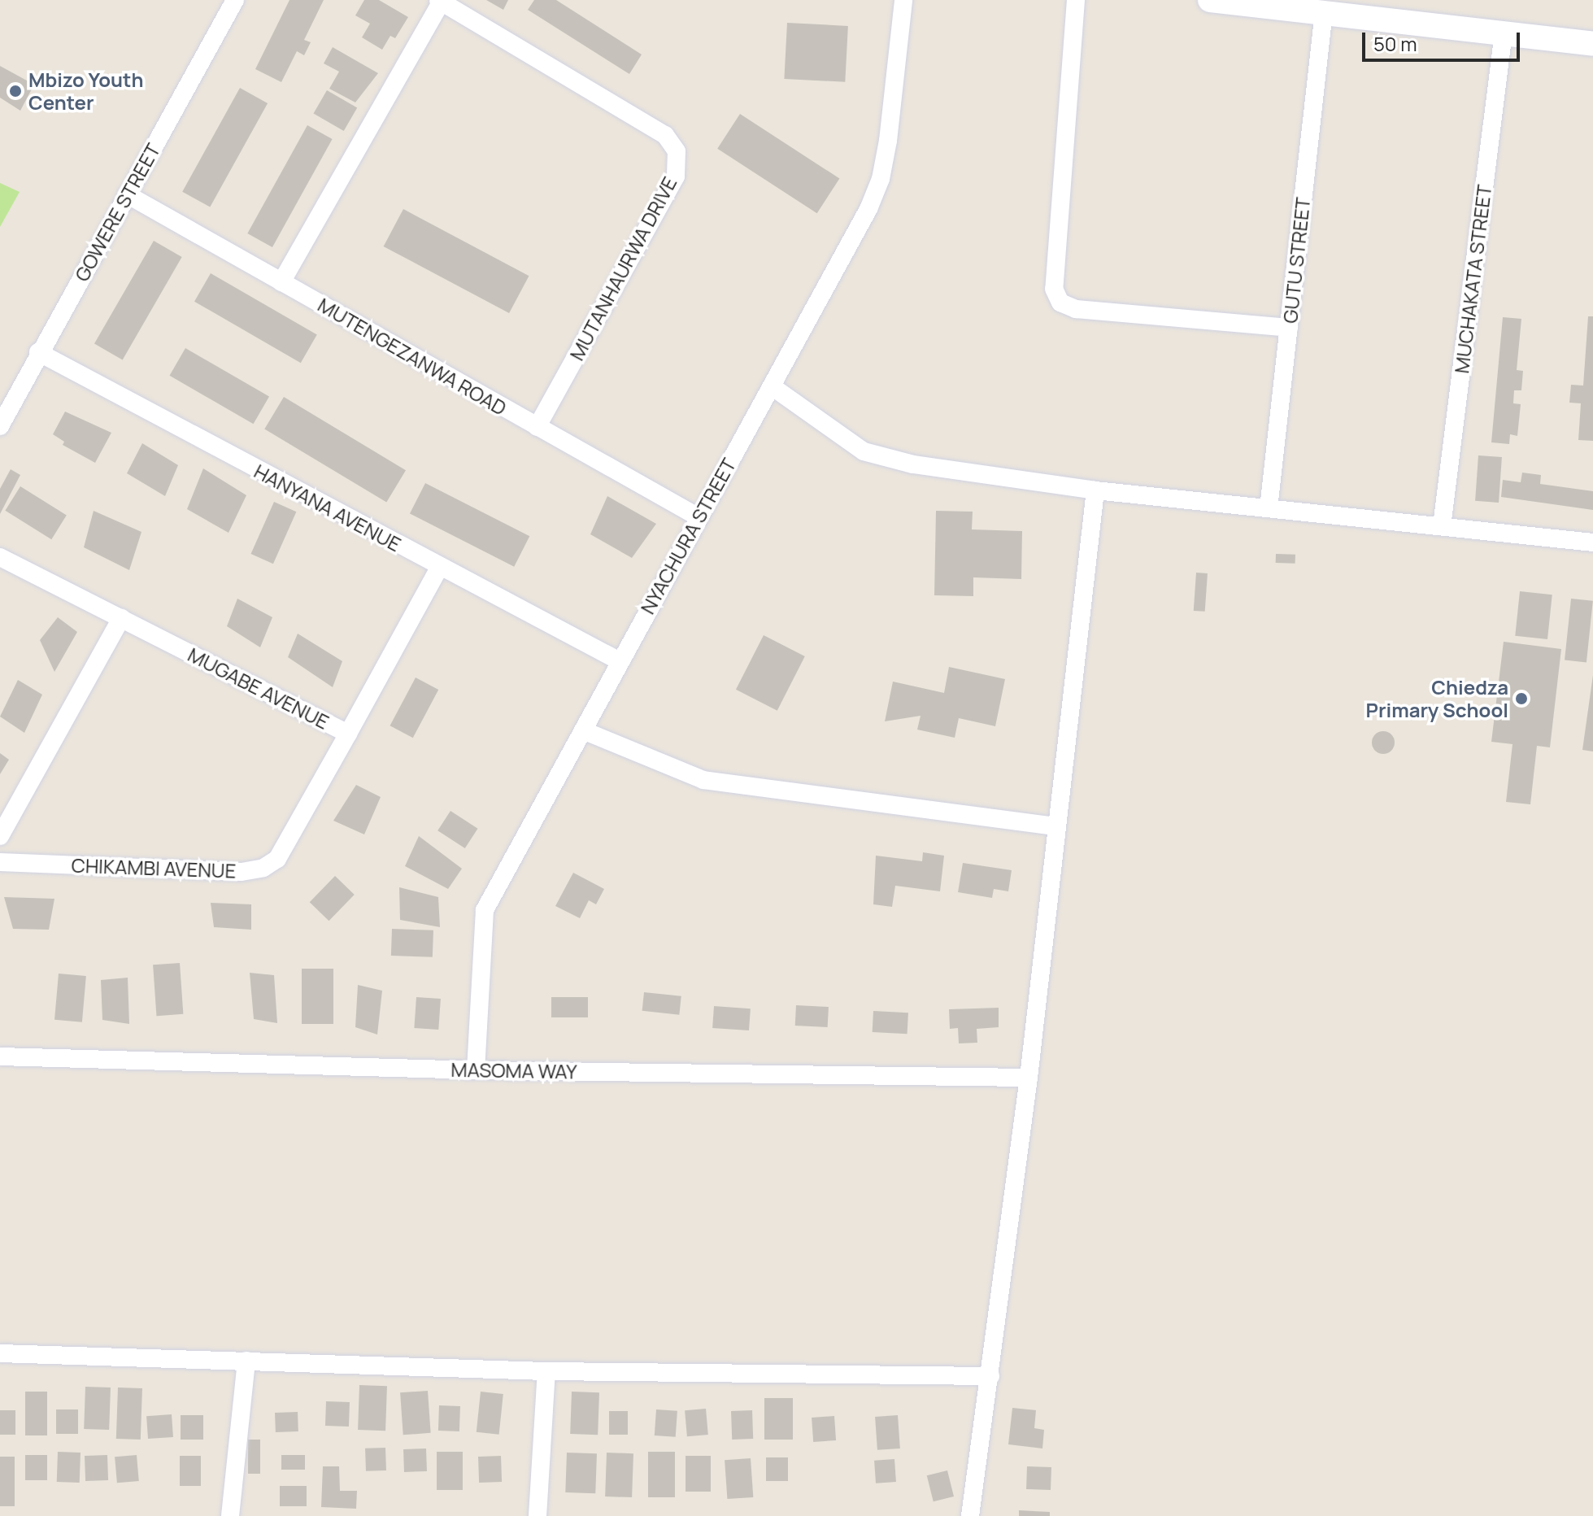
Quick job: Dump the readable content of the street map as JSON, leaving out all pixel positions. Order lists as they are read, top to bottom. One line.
{"streets":{"street":["GOWERE STREET","GUTU STREET","MUTANHAURWA DRIVE","MUCHAKATA STREET","MUTENGEZANWA ROAD","HANYANA AVENUE","NYACHURA STREET","MUGABE AVENUE","CHIKAMBI AVENUE","MASOMA WAY"]},"crossings":[["GOWERE STREET","MUTENGEZANWA ROAD"],["GOWERE STREET","HANYANA AVENUE"],["MUTANHAURWA DRIVE","MUTENGEZANWA ROAD"],["MUTENGEZANWA ROAD","NYACHURA STREET"],["HANYANA AVENUE","NYACHURA STREET"],["HANYANA AVENUE","MUGABE AVENUE"],["NYACHURA STREET","MASOMA WAY"],["MUGABE AVENUE","CHIKAMBI AVENUE"]],"places":["Mbizo Youth Center","Chiedza Primary School"],"scale_bar":"50 m"}
